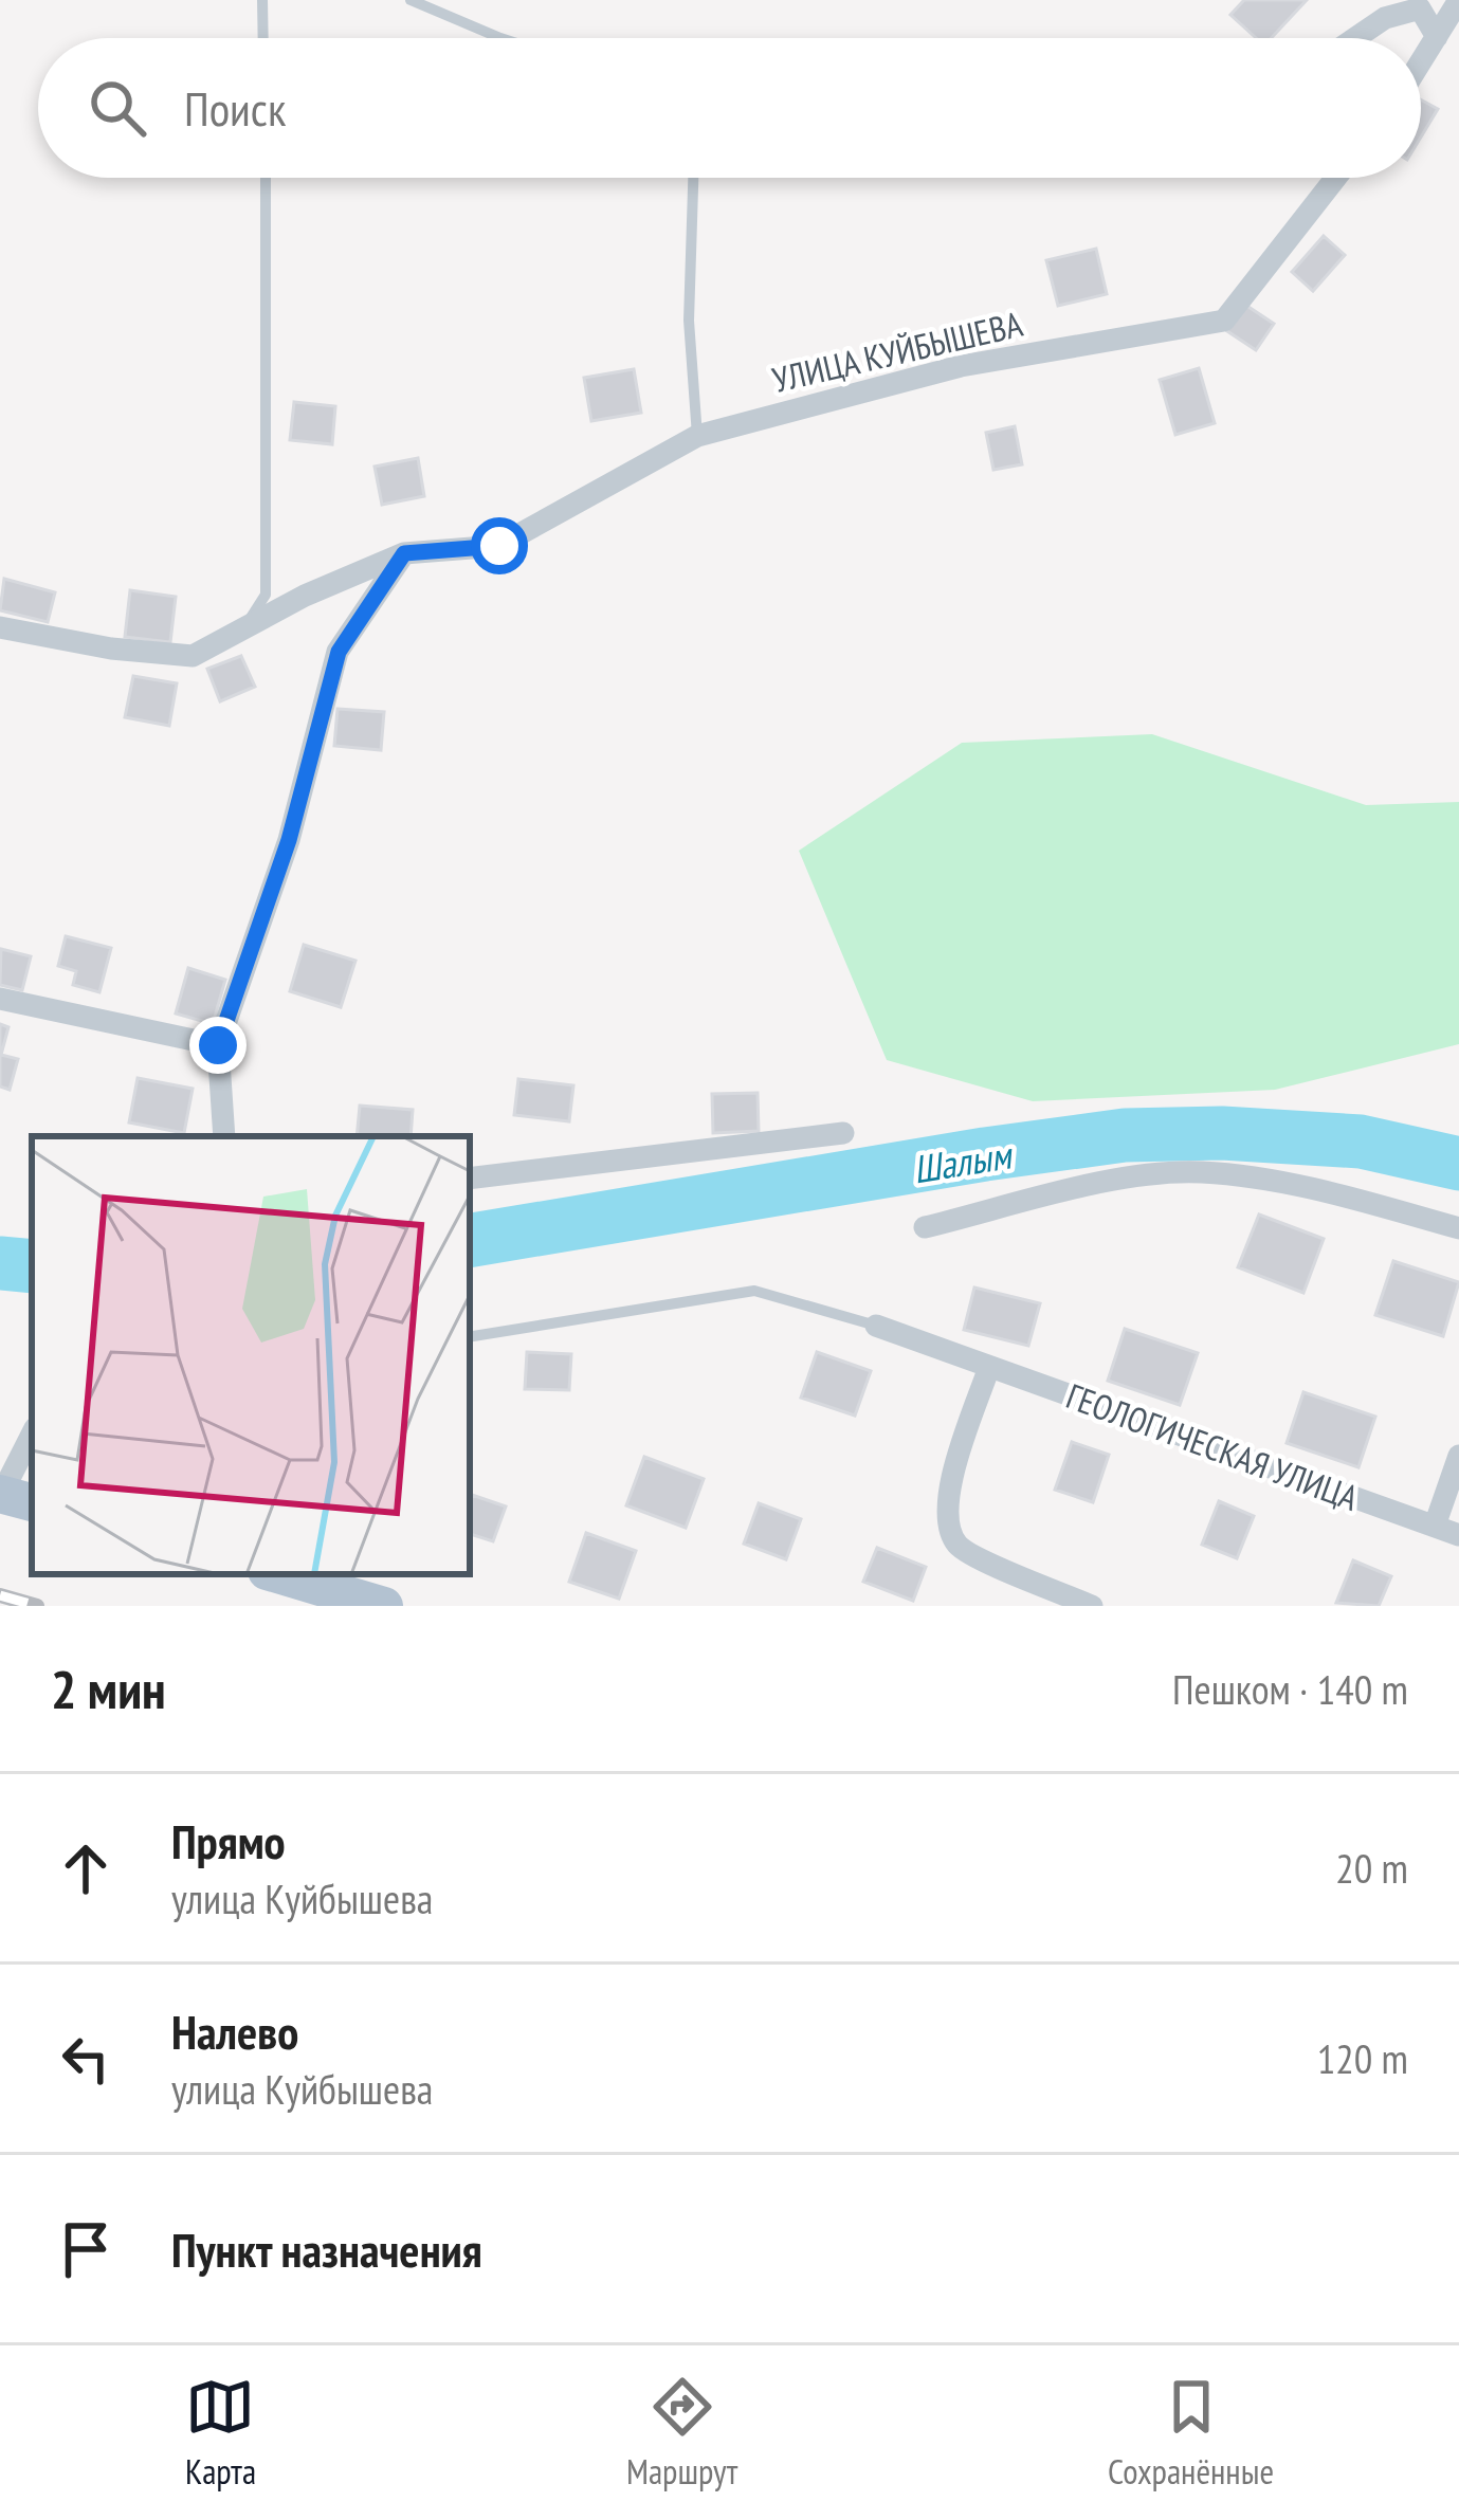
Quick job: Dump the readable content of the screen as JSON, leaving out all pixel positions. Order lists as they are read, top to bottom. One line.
{"streets":{"street":["УЛИЦА КУЙБЫШЕВА","ГЕОЛОГИЧЕСКАЯ УЛИЦА"]},"water":["Шалым"],"page":{"search":"Поиск","heading":["2 мин","Пешком · 140 m"],"list":[["Прямо","улица Куйбышева","20 m"],["Налево","улица Куйбышева","120 m"],"Пункт назначения"],"nav":["Карта","Маршрут","Сохранённые"]}}
